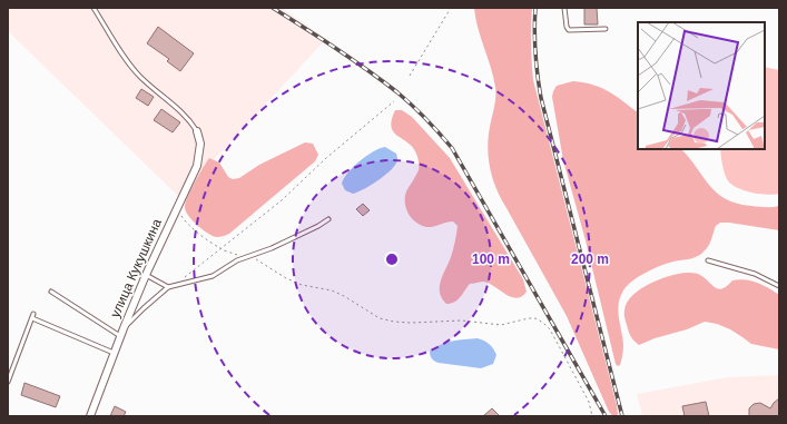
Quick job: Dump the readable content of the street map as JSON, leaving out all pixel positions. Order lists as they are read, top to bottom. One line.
{"streets":{"street":["улица Кукушкина"]},"rings":["100 m","200 m"]}
